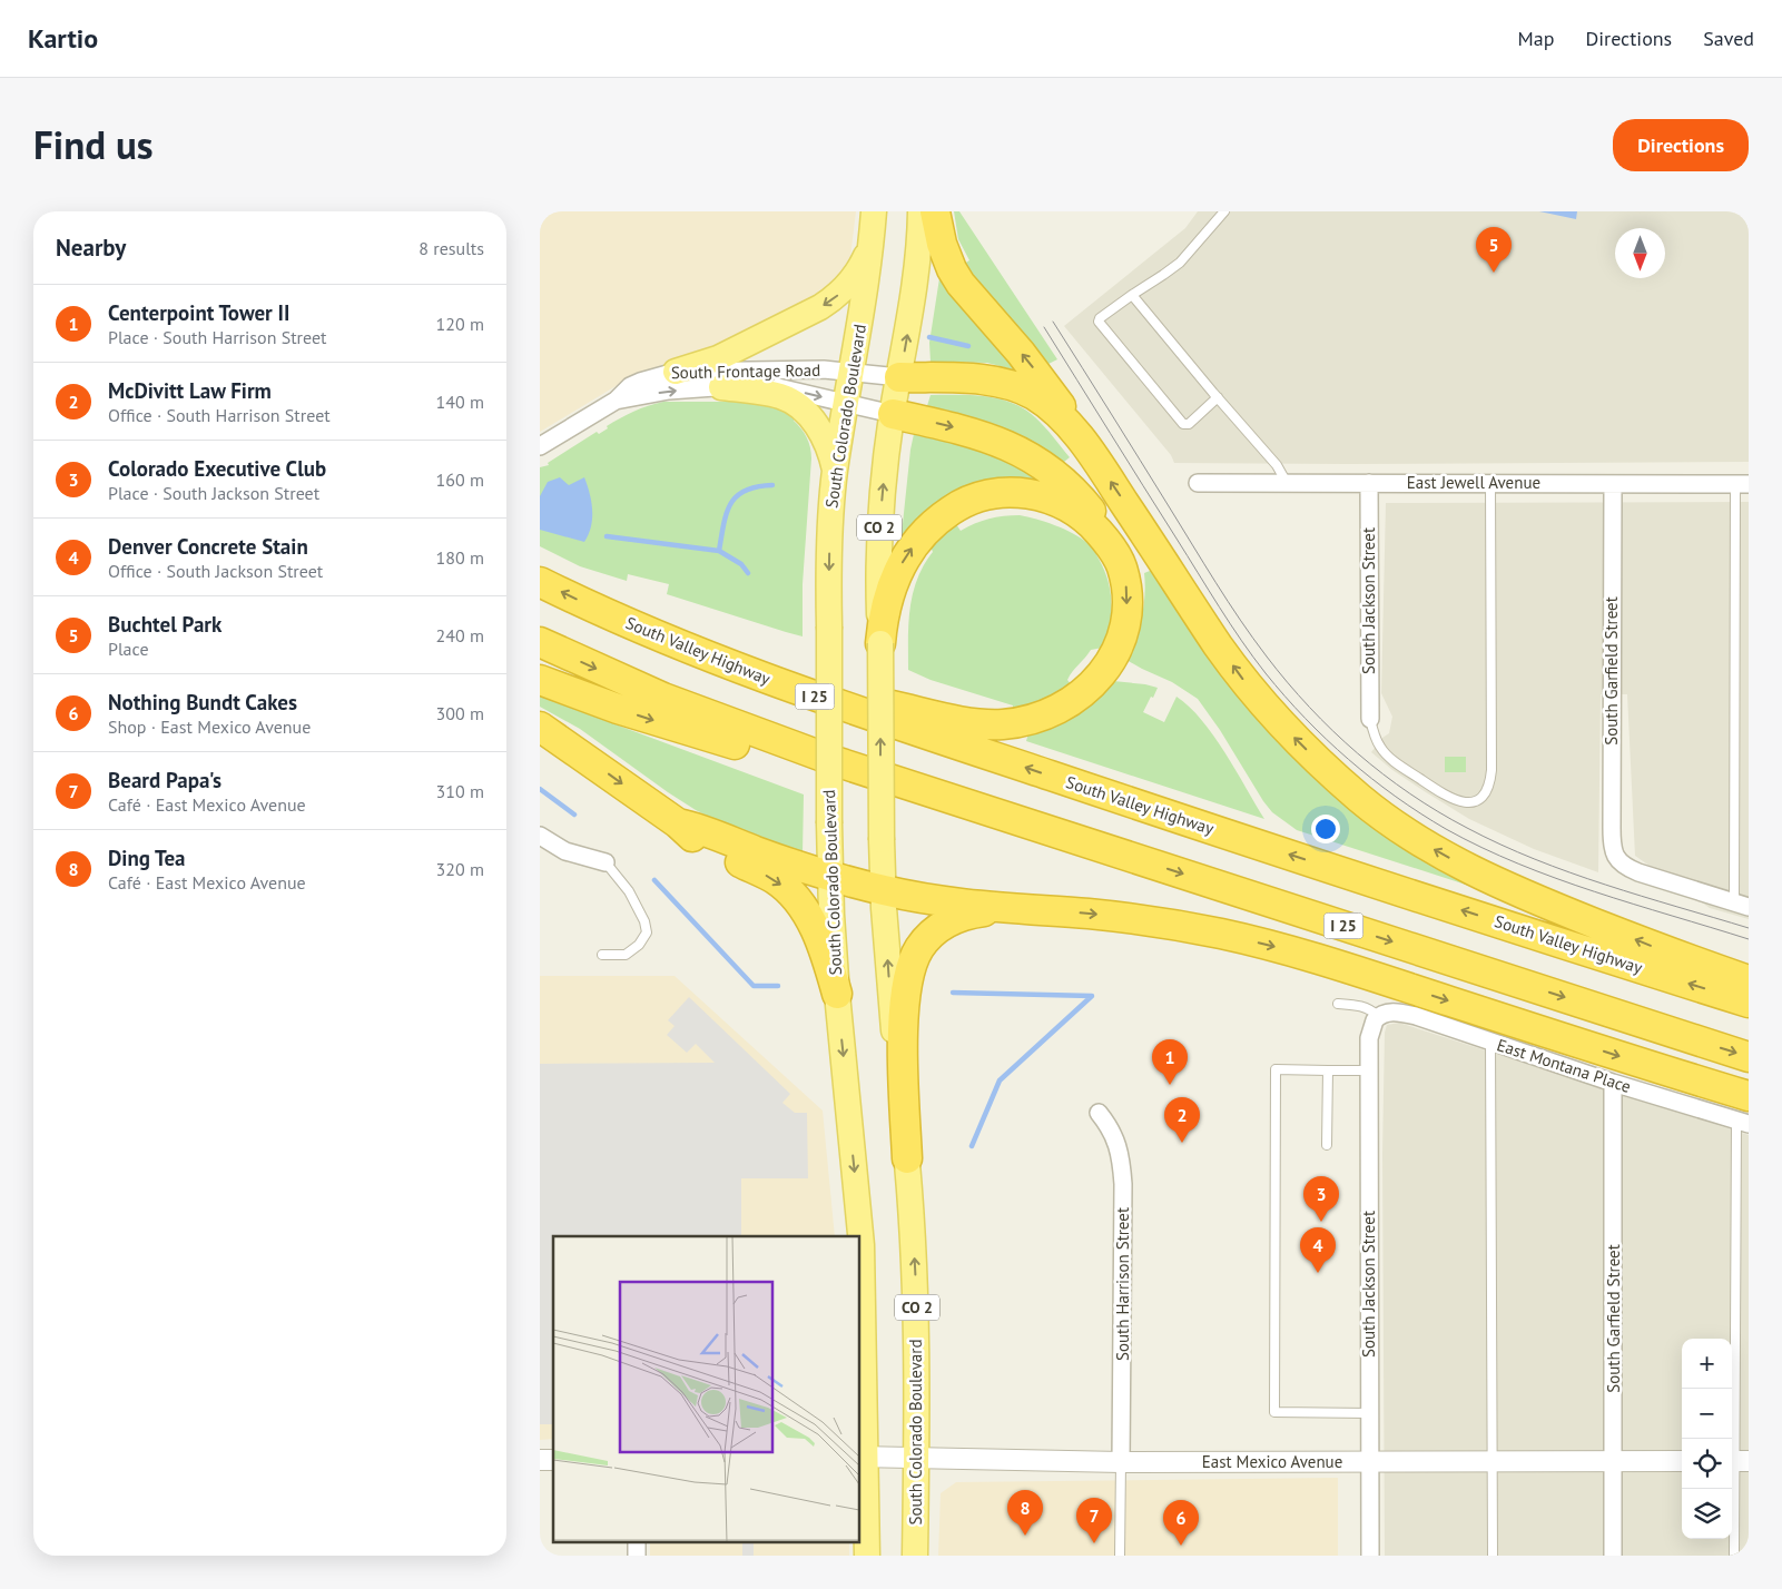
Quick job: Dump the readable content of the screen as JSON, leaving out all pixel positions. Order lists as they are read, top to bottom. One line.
{"streets":{"highway":["South Valley Highway","I 25"],"main road":["South Colorado Boulevard","CO 2"],"street":["South Frontage Road","East Jewell Avenue","South Jackson Street","South Garfield Street","East Montana Place","South Harrison Street","East Mexico Avenue"]},"crossings":[["South Frontage Road","South Colorado Boulevard"],["South Colorado Boulevard","East Mexico Avenue"],["East Jewell Avenue","South Jackson Street"],["East Jewell Avenue","South Garfield Street"],["South Jackson Street","East Montana Place"],["South Jackson Street","East Mexico Avenue"],["South Garfield Street","East Montana Place"],["South Garfield Street","East Mexico Avenue"],["South Harrison Street","East Mexico Avenue"]],"north":"bottom","page":{"header":"Kartio","nav":["Map","Directions","Saved"],"title":"Find us","buttons":"Directions","heading":["Nearby","8 results"],"pins":["5","1","2","3","4","8","7","6"],"list":[{"mark":"1","name":"Centerpoint Tower II","note":"Place · South Harrison Street","value":"120 m"},{"mark":"2","name":"McDivitt Law Firm","note":"Office · South Harrison Street","value":"140 m"},{"mark":"3","name":"Colorado Executive Club","note":"Place · South Jackson Street","value":"160 m"},{"mark":"4","name":"Denver Concrete Stain","note":"Office · South Jackson Street","value":"180 m"},{"mark":"5","name":"Buchtel Park","note":"Place","value":"240 m"},{"mark":"6","name":"Nothing Bundt Cakes","note":"Shop · East Mexico Avenue","value":"300 m"},{"mark":"7","name":"Beard Papa's","note":"Café · East Mexico Avenue","value":"310 m"},{"mark":"8","name":"Ding Tea","note":"Café · East Mexico Avenue","value":"320 m"}],"map_buttons":["+","−"]}}
